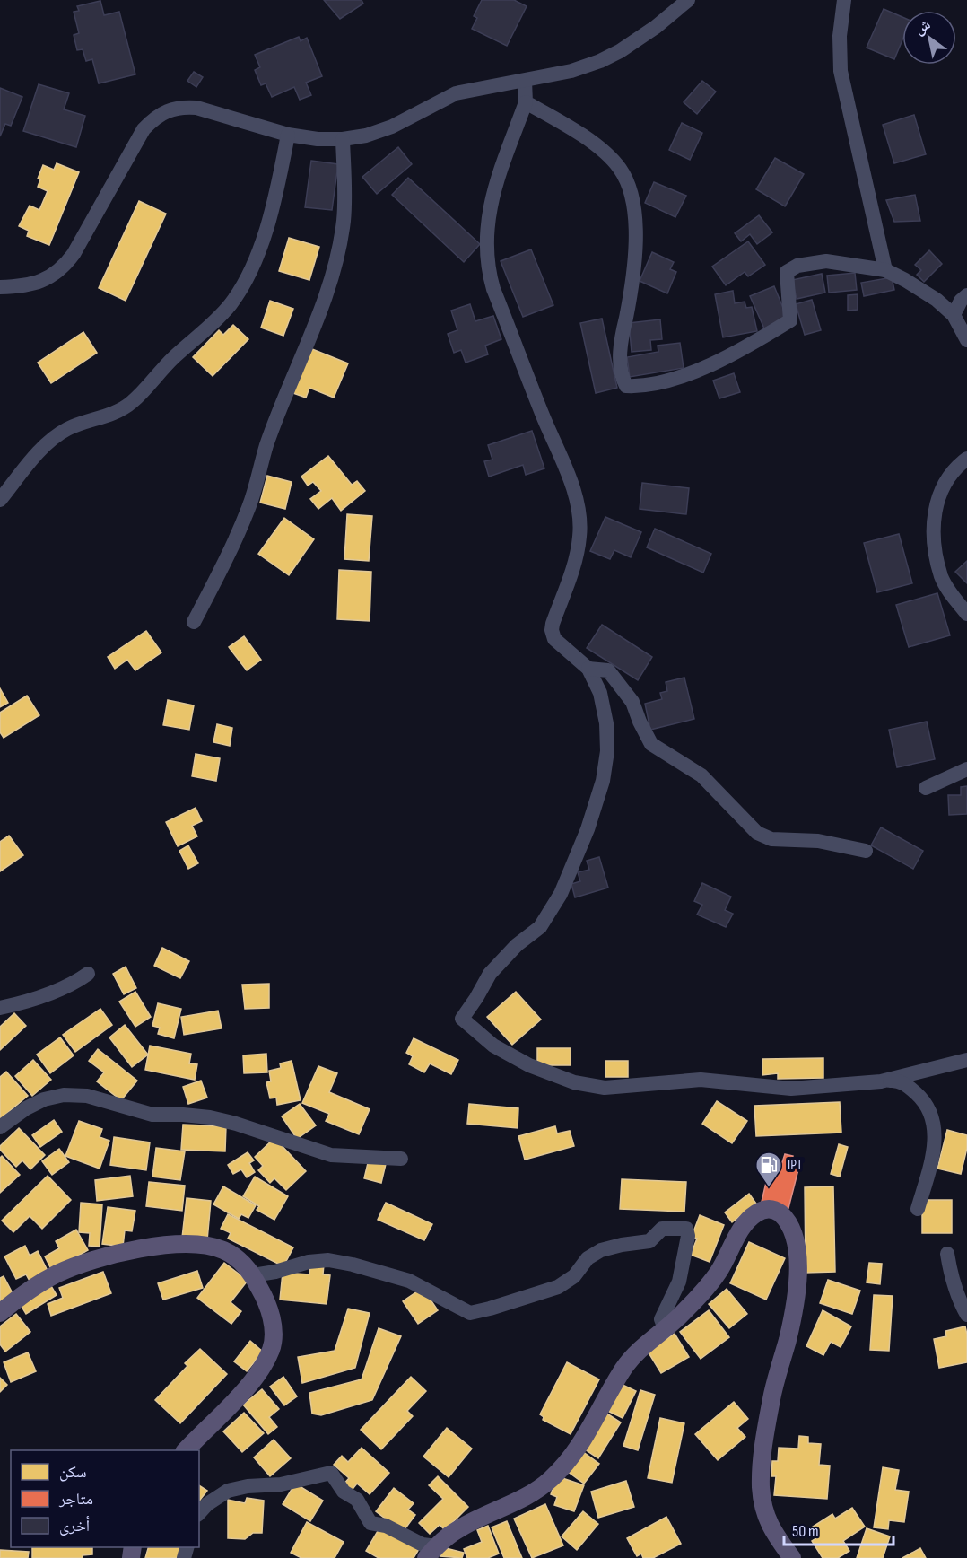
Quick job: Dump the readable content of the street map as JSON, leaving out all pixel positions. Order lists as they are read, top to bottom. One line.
{"places":{"fuel station":["IPT"]},"legend":["سكن","متاجر","أخرى"],"scale_bar":"50 m","north":"top left"}
